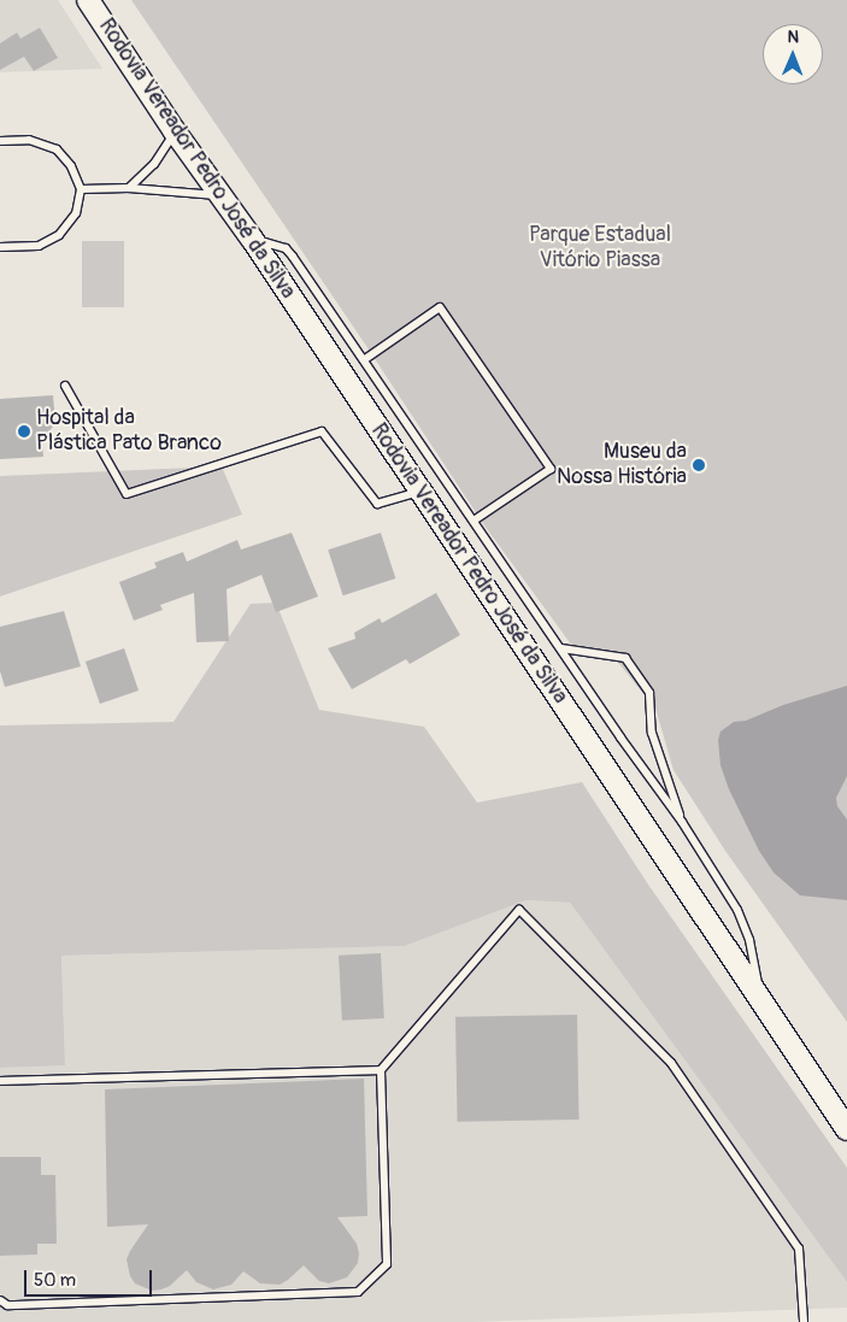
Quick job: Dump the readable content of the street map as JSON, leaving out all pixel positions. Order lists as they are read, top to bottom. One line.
{"streets":{"main road":["Rodovia Vereador Pedro José da Silva"]},"parks":["Parque Estadual Vitório Piassa"],"places":["Hospital da Plástica Pato Branco","Museu da Nossa História"],"scale_bar":"50 m","north":"top"}
